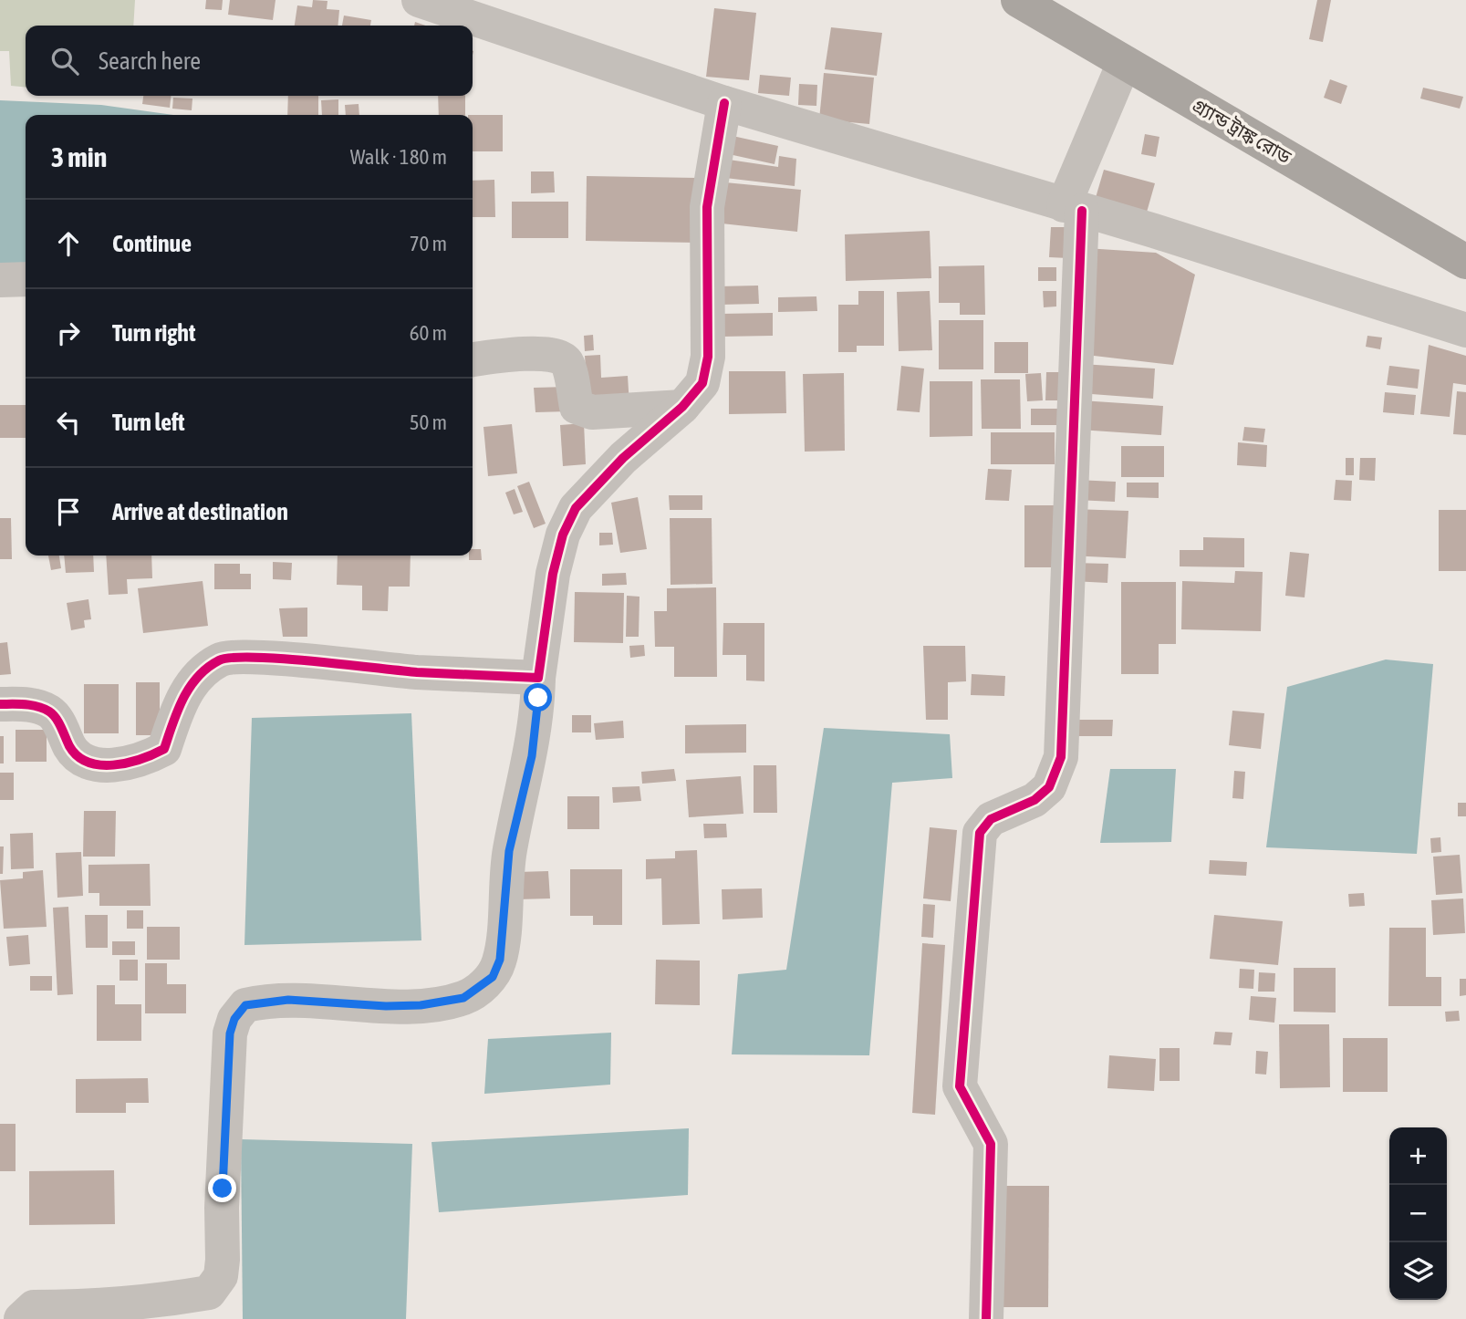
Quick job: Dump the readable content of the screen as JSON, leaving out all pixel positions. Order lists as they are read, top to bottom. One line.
{"streets":{"highway":["গ্র্যান্ড ট্রাঙ্ক রোড"]},"page":{"search":"Search here","heading":["3 min","Walk · 180 m"],"list":[["Continue","70 m"],["Turn right","60 m"],["Turn left","50 m"],"Arrive at destination"],"map_buttons":["+","−"]}}
